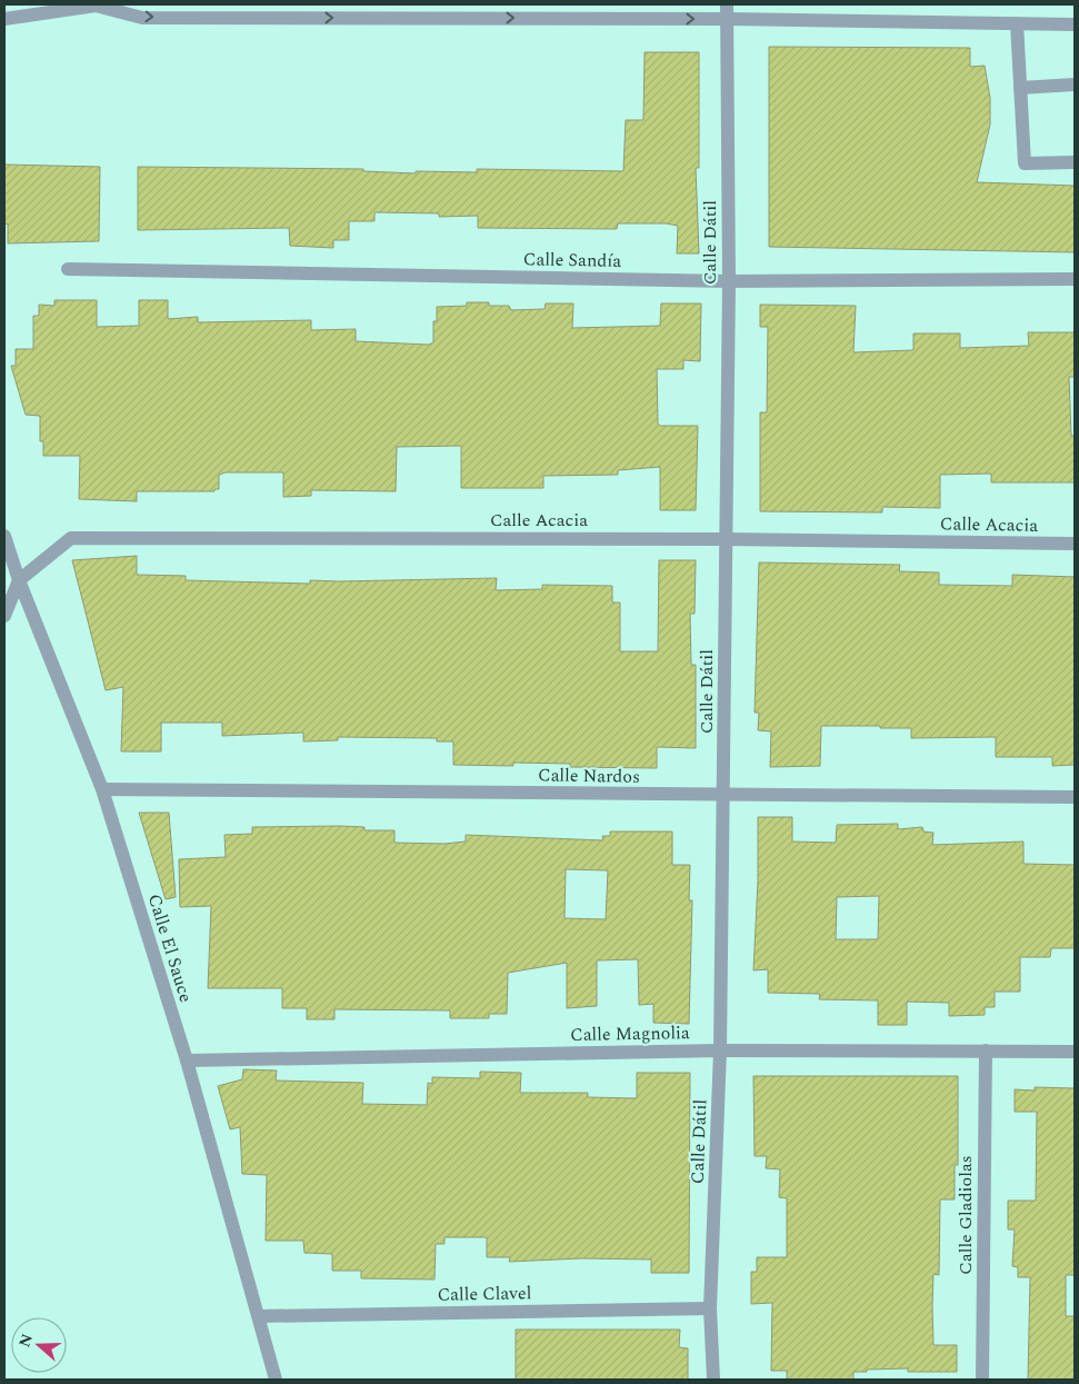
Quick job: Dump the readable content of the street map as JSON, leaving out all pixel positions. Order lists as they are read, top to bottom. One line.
{"streets":{"street":["Calle Dátil","Calle Sandía","Calle Acacia","Calle Nardos","Calle El Sauce","Calle Magnolia","Calle Gladiolas","Calle Clavel"]},"crossings":[["Calle Dátil","Calle Sandía"],["Calle Dátil","Calle Acacia"],["Calle Dátil","Calle Nardos"],["Calle Dátil","Calle Magnolia"],["Calle Dátil","Calle Clavel"],["Calle Acacia","Calle El Sauce"],["Calle Nardos","Calle El Sauce"],["Calle El Sauce","Calle Magnolia"],["Calle El Sauce","Calle Clavel"],["Calle Magnolia","Calle Gladiolas"]],"north":"left"}
